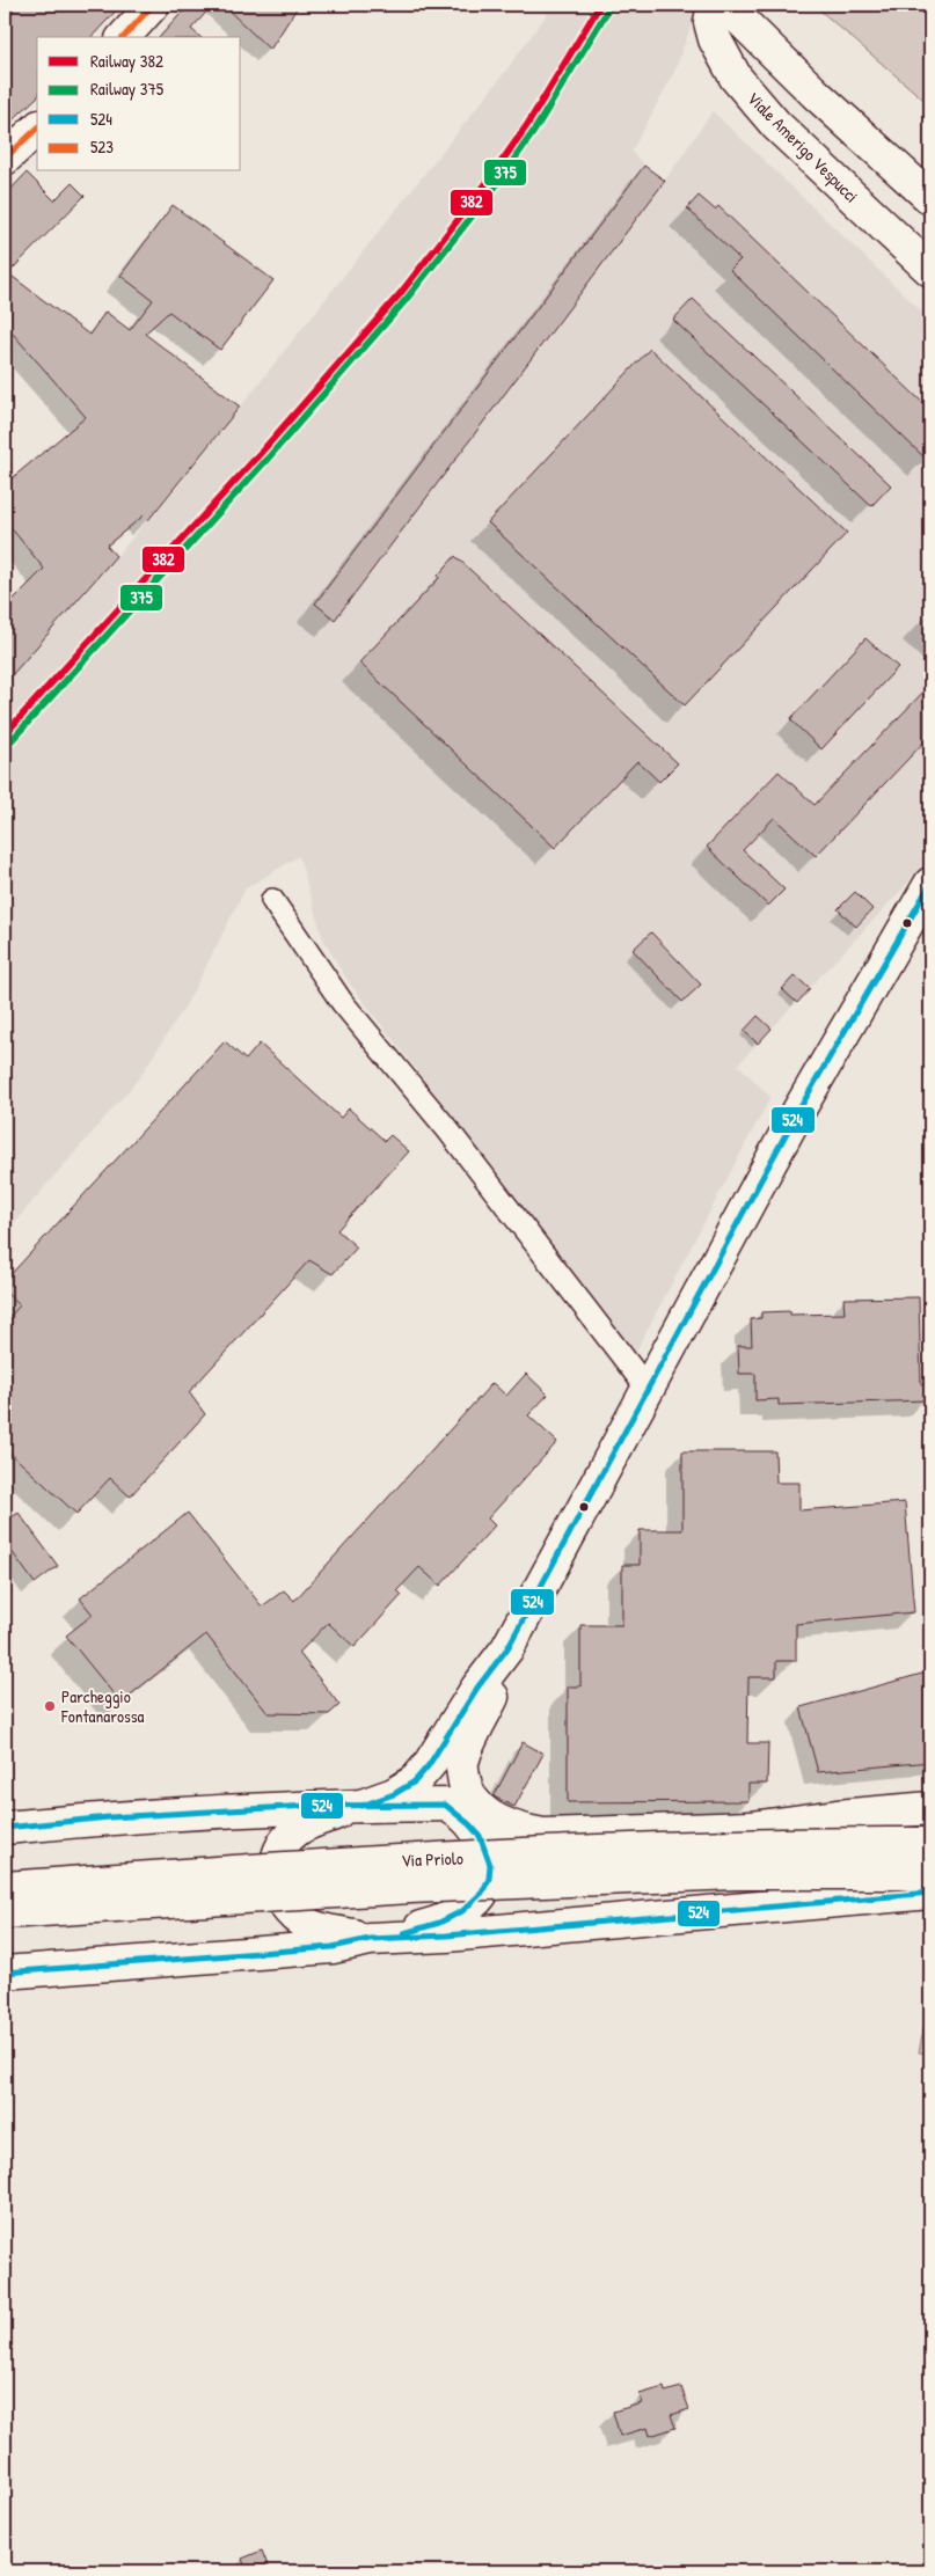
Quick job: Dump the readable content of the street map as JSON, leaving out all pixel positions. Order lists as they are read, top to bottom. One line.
{"streets":{"street":["Viale Amerigo Vespucci","Via Priolo"]},"places":["Parcheggio Fontanarossa"],"lines":["rail line 382","transit line 523","rail line 375","transit line 524"],"legend":["Railway 382","Railway 375","524","523"]}
